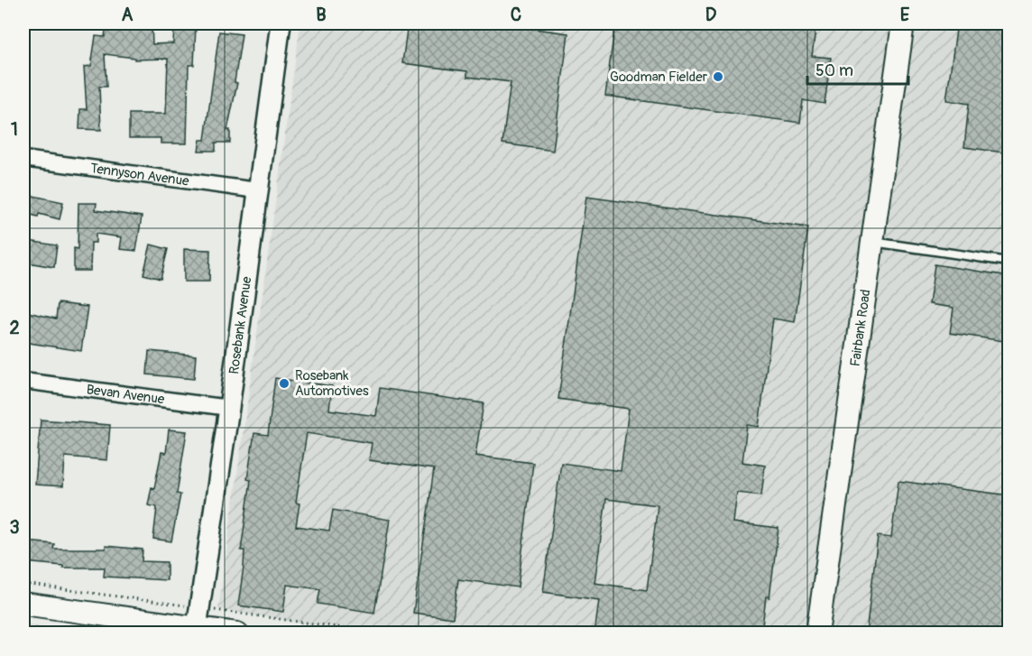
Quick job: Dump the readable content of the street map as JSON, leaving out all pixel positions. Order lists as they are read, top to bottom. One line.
{"streets":{"main road":["Fairbank Road"],"street":["Tennyson Avenue","Rosebank Avenue","Bevan Avenue"]},"crossings":[["Tennyson Avenue","Rosebank Avenue"],["Rosebank Avenue","Bevan Avenue"]],"places":["Goodman Fielder","Rosebank Automotives"],"scale_bar":"50 m","grid":{"columns":["A","B","C","D","E"],"rows":["1","2","3"]}}
